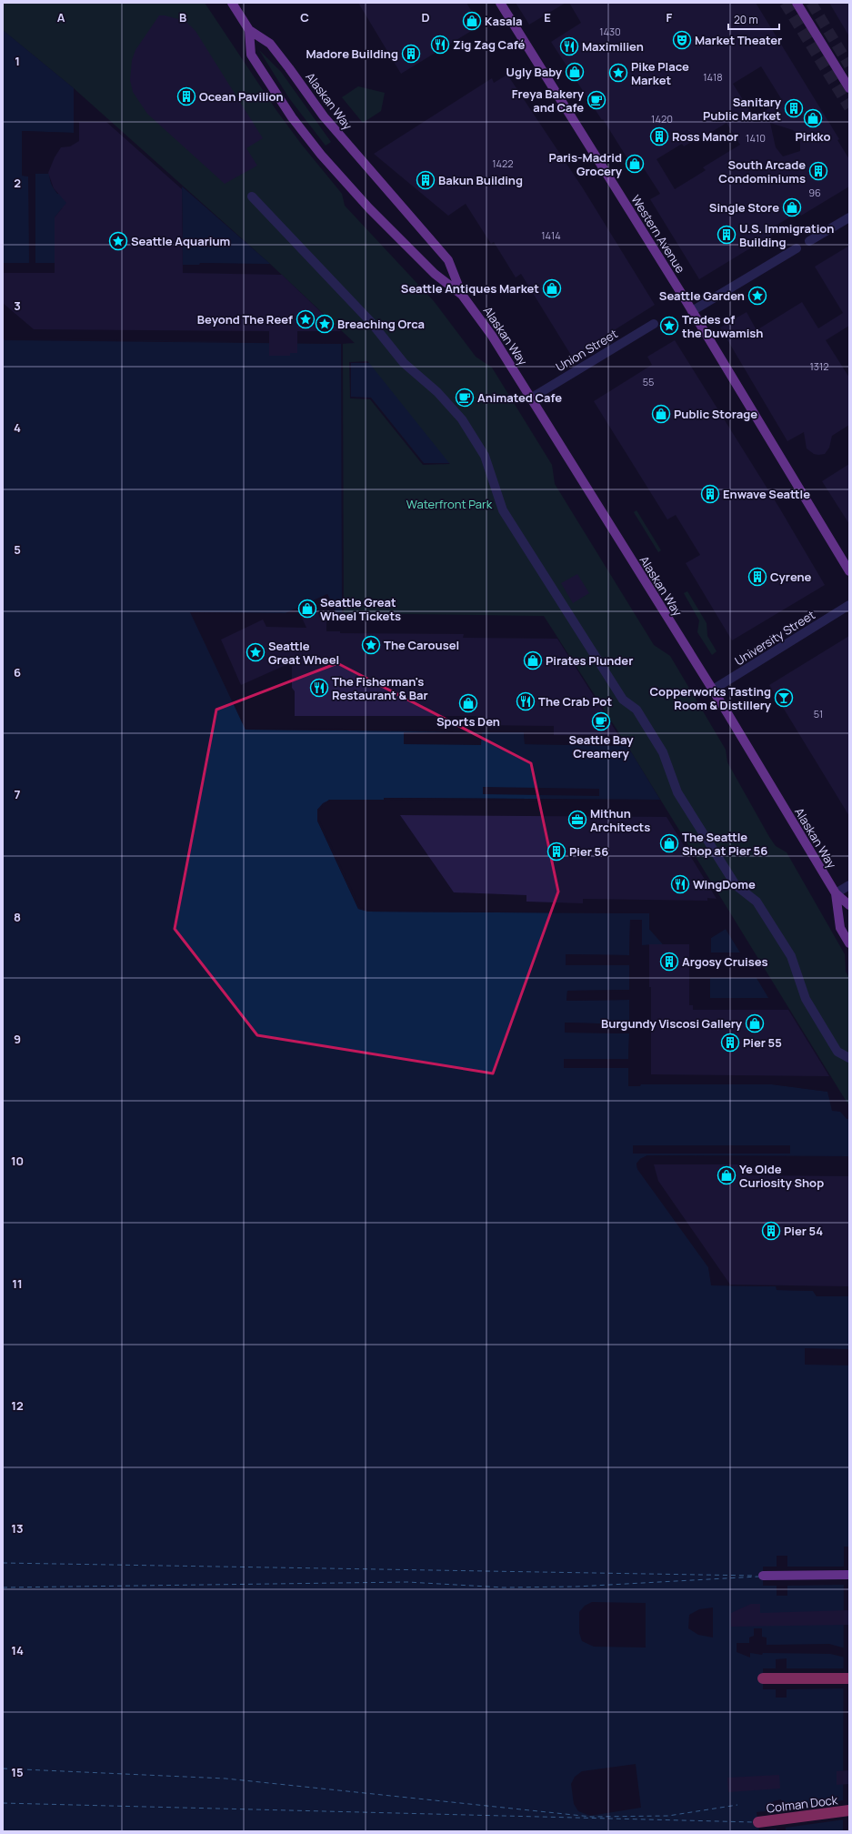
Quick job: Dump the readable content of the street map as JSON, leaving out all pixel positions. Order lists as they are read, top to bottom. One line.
{"streets":{"highway":["Colman Dock"],"main road":["Alaskan Way","Western Avenue"],"street":["Union Street","University Street"]},"crossings":[["Alaskan Way","Union Street"],["Alaskan Way","University Street"]],"parks":["Waterfront Park"],"places":{"shop":["Kasala","Ugly Baby","Pirkko","Paris-Madrid Grocery","Single Store","Seattle Antiques Market","Public Storage","Seattle Great Wheel Tickets","Pirates Plunder","Sports Den","The Seattle Shop at Pier 56","Burgundy Viscosi Gallery","Ye Olde Curiosity Shop"],"theatre":["Market Theater"],"restaurant":["Zig Zag Café","Maximilien","The Fisherman's Restaurant & Bar","The Crab Pot","WingDome"],"building":["Madore Building","Ocean Pavilion","Sanitary Public Market","Ross Manor","South Arcade Condominiums","Bakun Building","U.S. Immigration Building","Enwave Seattle","Cyrene","Pier 56","Argosy Cruises","Pier 55","Pier 54"],"place":["Pike Place Market","Seattle Aquarium","Seattle Garden","Beyond The Reef","Breaching Orca","Trades of the Duwamish","The Carousel","Seattle Great Wheel"],"cafe":["Freya Bakery and Cafe","Animated Cafe","Seattle Bay Creamery"],"bar":["Copperworks Tasting Room & Distillery"],"office":["Mithun Architects"]},"house_numbers":["1430","1418","1420","1410","1422","96","1414","1312","55","51"],"scale_bar":"20 m","grid":{"columns":["A","B","C","D","E","F"],"rows":["1","2","3","4","5","6","7","8","9","10","11","12","13","14","15"]}}
